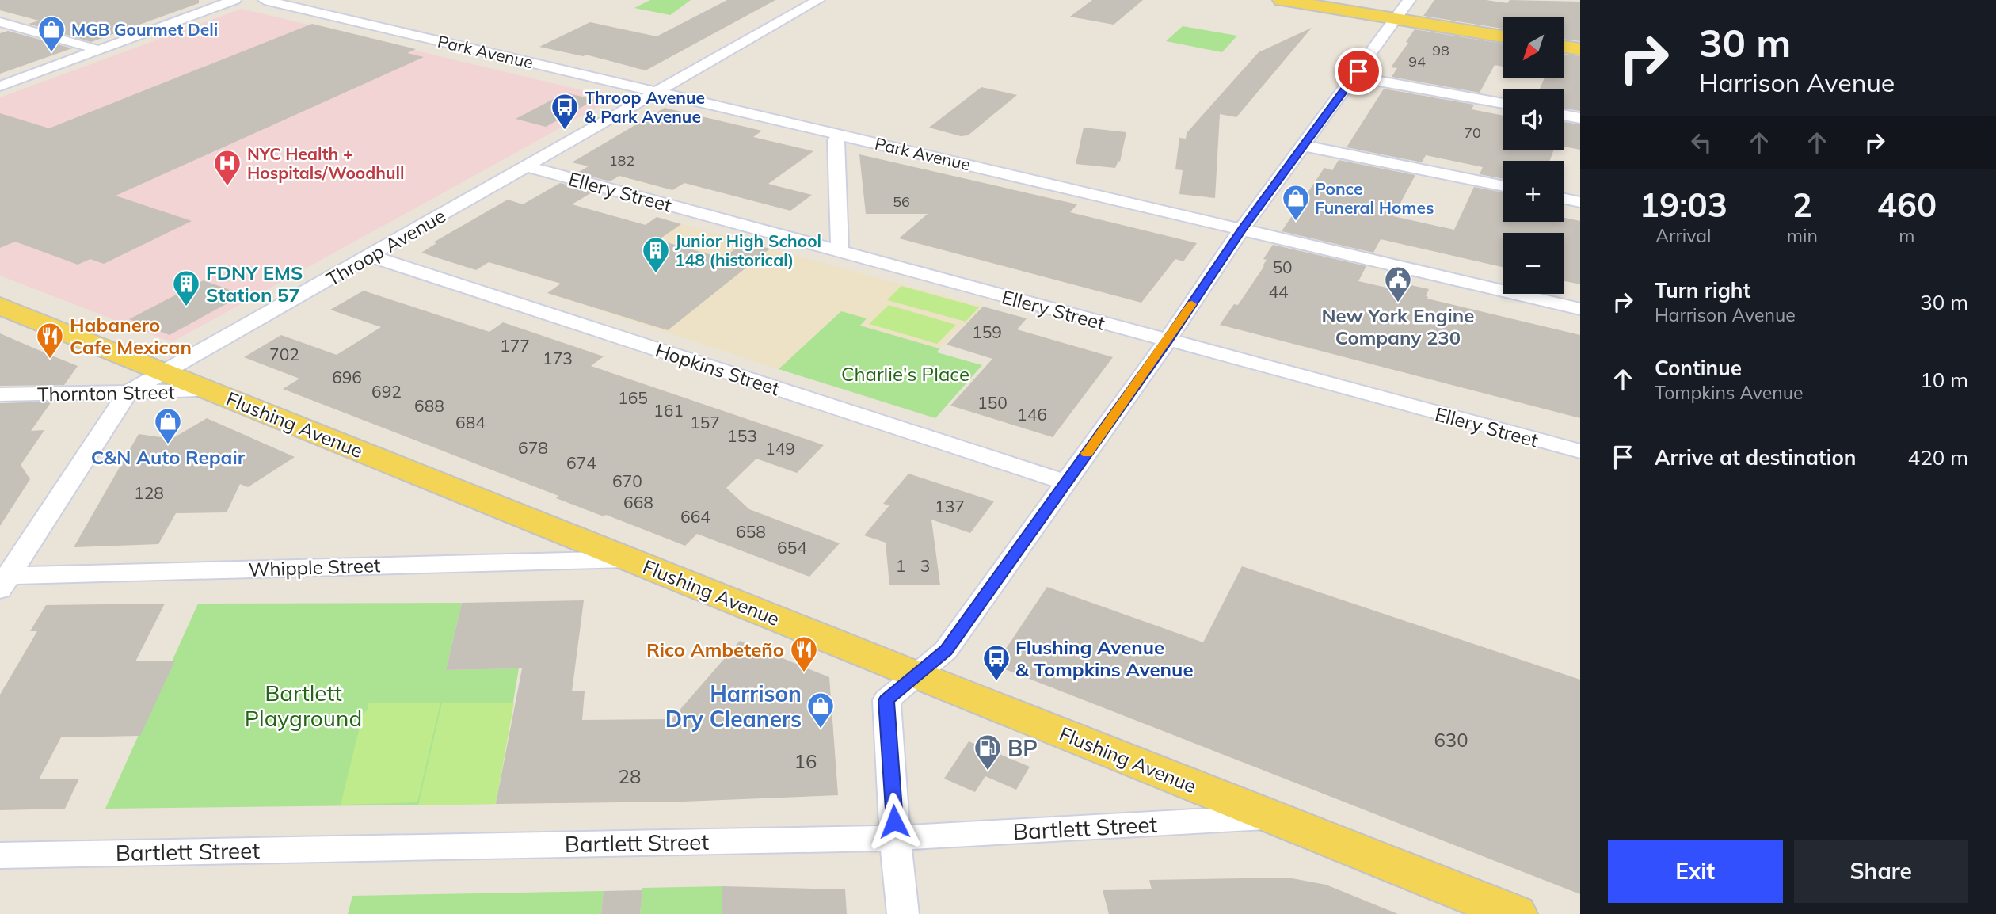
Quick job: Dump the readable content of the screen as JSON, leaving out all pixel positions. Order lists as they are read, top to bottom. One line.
{"streets":{"main road":["Flushing Avenue"],"street":["Park Avenue","Ellery Street","Throop Avenue","Hopkins Street","Thornton Street","Whipple Street","Bartlett Street"]},"crossings":[["Park Avenue","Throop Avenue"],["Ellery Street","Throop Avenue"],["Throop Avenue","Hopkins Street"],["Throop Avenue","Thornton Street"],["Throop Avenue","Flushing Avenue"],["Throop Avenue","Whipple Street"],["Thornton Street","Flushing Avenue"],["Flushing Avenue","Whipple Street"],["Flushing Avenue","Bartlett Street"]],"parks":["Charlie's Place","Bartlett Playground"],"places":{"shop":["MGB Gourmet Deli","Ponce Funeral Homes","C&N Auto Repair","Harrison Dry Cleaners"],"bus stop":["Throop Avenue & Park Avenue","Flushing Avenue & Tompkins Avenue"],"hospital":["NYC Health + Hospitals/Woodhull"],"building":["Junior High School 148 (historical)","FDNY EMS Station 57"],"public building":["New York Engine Company 230"],"restaurant":["Habanero Cafe Mexican","Rico Ambeteño"],"fuel station":["BP"]},"house_numbers":["98","94","70","182","56","50","44","159","177","702","173","696","692","165","150","688","161","146","684","157","153","678","149","674","670","128","668","137","664","658","654","1","3","630","16","28"],"north":"bottom left","page":{"turn":["30 m","Harrison Avenue"],"map_buttons":["+","−"],"eta":["19:03","Arrival","2","min","460","m"],"list":[{"name":"Turn right","note":"Harrison Avenue","value":"30 m"},{"name":"Continue","note":"Tompkins Avenue","value":"10 m"},{"name":"Arrive at destination","value":"420 m"}],"buttons":["Exit","Share"]}}
